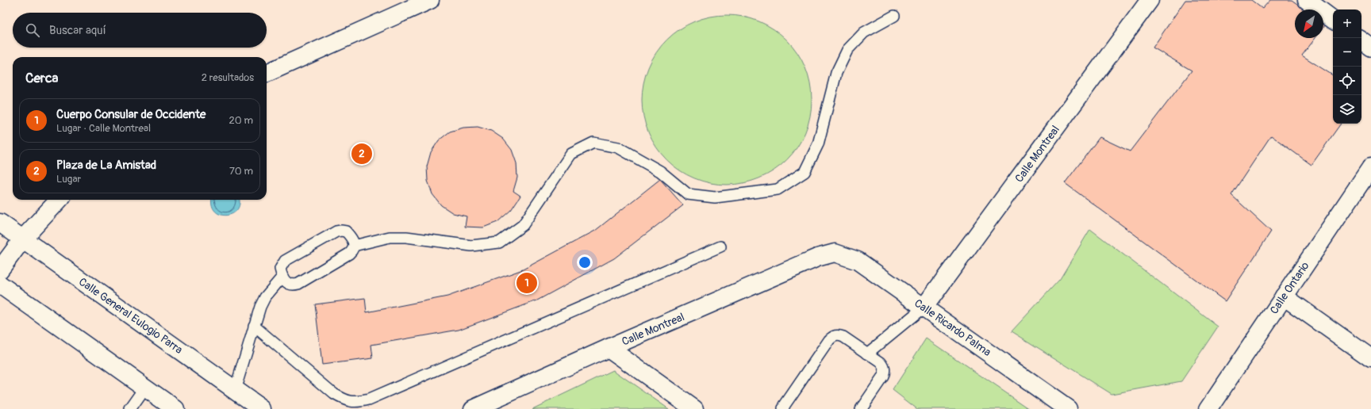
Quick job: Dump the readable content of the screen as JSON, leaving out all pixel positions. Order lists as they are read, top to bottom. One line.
{"streets":{"street":["Calle Montreal","Calle Ontario","Calle General Eulogio Parra","Calle Ricardo Palma"]},"crossings":[["Calle Montreal","Calle Ricardo Palma"]],"north":"bottom left","page":{"map_buttons":["+","−"],"search":"Buscar aquí","heading":["Cerca","2 resultados"],"list":[{"mark":"1","name":"Cuerpo Consular de Occidente","note":"Lugar · Calle Montreal","value":"20 m"},{"mark":"2","name":"Plaza de La Amistad","note":"Lugar","value":"70 m"}],"pins":["2","1"]}}
